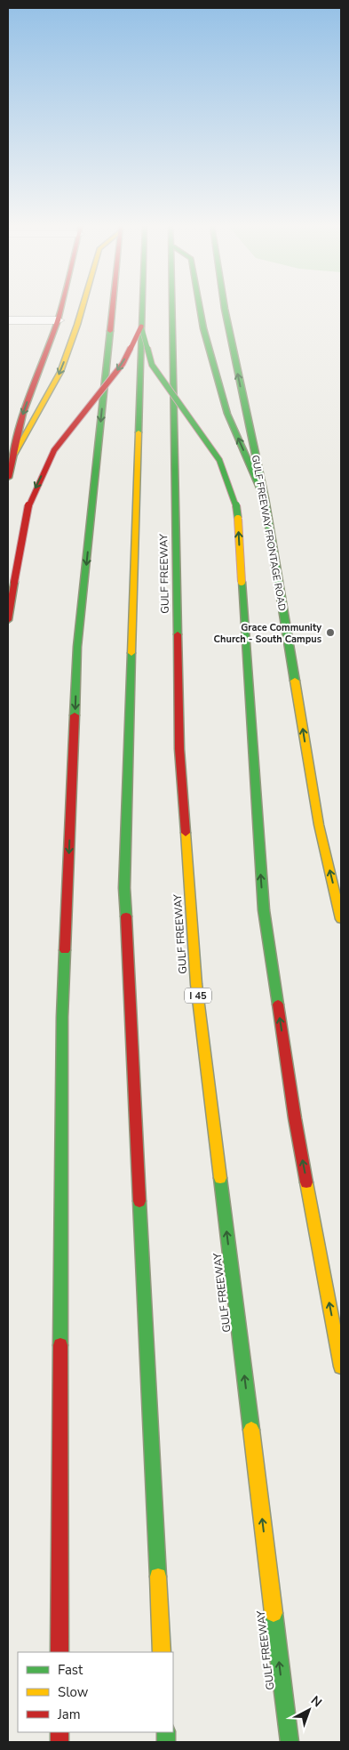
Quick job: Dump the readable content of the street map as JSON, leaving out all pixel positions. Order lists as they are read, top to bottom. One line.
{"streets":{"main road":["GULF FREEWAY FRONTAGE ROAD","GULF FREEWAY","I 45"]},"places":["Grace Community Church - South Campus"],"legend":["Fast","Slow","Jam"],"north":"top right"}
